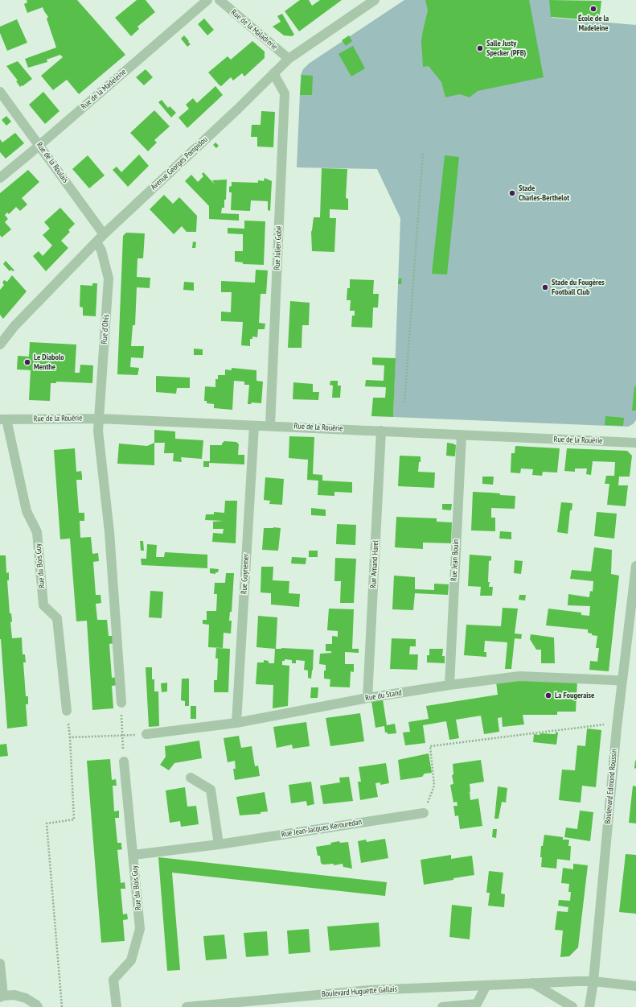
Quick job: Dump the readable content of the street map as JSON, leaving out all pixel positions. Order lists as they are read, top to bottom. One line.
{"streets":{"street":["Rue de la Maladrerie","Rue de la Madeleine","Rue de la Roulais","Avenue Georges Pompidou","Rue Julien Gobé","Rue d'Ohis","Rue de la Rouërie","Rue Jean Bouin","Rue Amand Harel","Rue du Bois Guy","Rue Guynemer","Rue du Stand","Boulevard Edmond Roussin","Rue Jean-Jacques Kerouredan","Boulevard Huguette Gallais"]},"crossings":[["Rue de la Maladrerie","Avenue Georges Pompidou"],["Rue de la Madeleine","Rue de la Roulais"],["Rue de la Roulais","Avenue Georges Pompidou"],["Avenue Georges Pompidou","Rue Julien Gobé"],["Avenue Georges Pompidou","Rue d'Ohis"],["Rue Julien Gobé","Rue de la Rouërie"],["Rue d'Ohis","Rue de la Rouërie"],["Rue de la Rouërie","Rue Jean Bouin"],["Rue de la Rouërie","Rue Amand Harel"],["Rue de la Rouërie","Rue du Bois Guy"],["Rue de la Rouërie","Rue Guynemer"],["Rue Jean Bouin","Rue du Stand"],["Rue Amand Harel","Rue du Stand"],["Rue du Bois Guy","Rue Jean-Jacques Kerouredan"],["Rue Guynemer","Rue du Stand"],["Rue du Stand","Boulevard Edmond Roussin"],["Boulevard Edmond Roussin","Boulevard Huguette Gallais"]],"places":["École de la Madeleine","Salle Justy Specker (PFB)","Stade Charles-Berthelot","Stade du Fougères Football Club","Le Diabolo Menthe","La Fougeraise"]}
